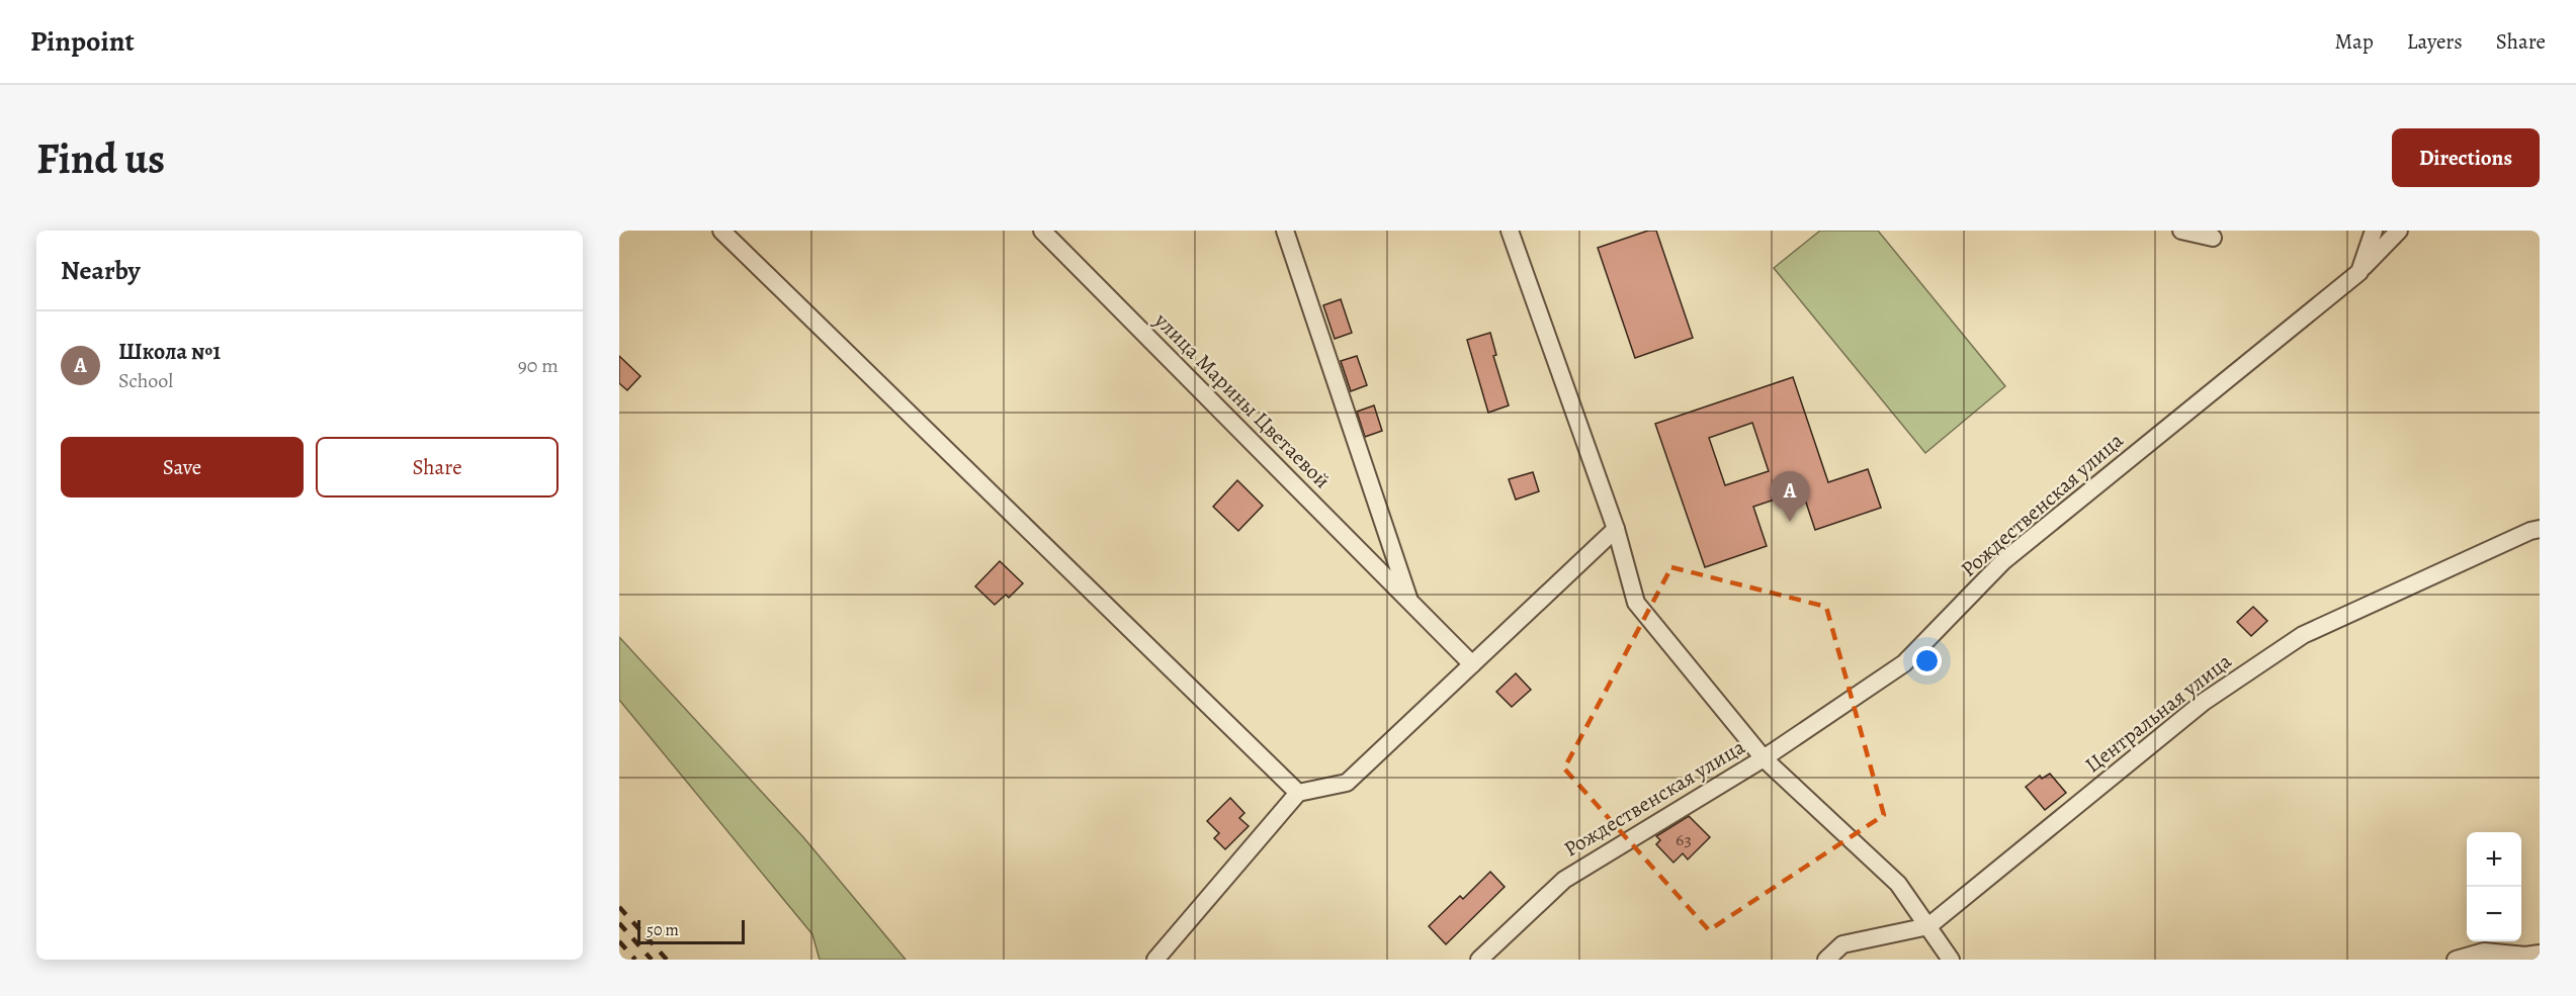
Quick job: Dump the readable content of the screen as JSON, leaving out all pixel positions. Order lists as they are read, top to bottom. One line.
{"streets":{"street":["улица Марины Цветаевой","Рождественская улица","Центральная улица"]},"house_numbers":["63"],"scale_bar":"50 m","page":{"header":"Pinpoint","nav":["Map","Layers","Share"],"buttons":["Directions",["Save","Share"]],"title":"Find us","heading":"Nearby","list":[{"mark":"A","name":"Школа №1","note":"School","value":"90 m"}],"pins":"A","map_buttons":["+","−"],"scale":"50 m"}}
